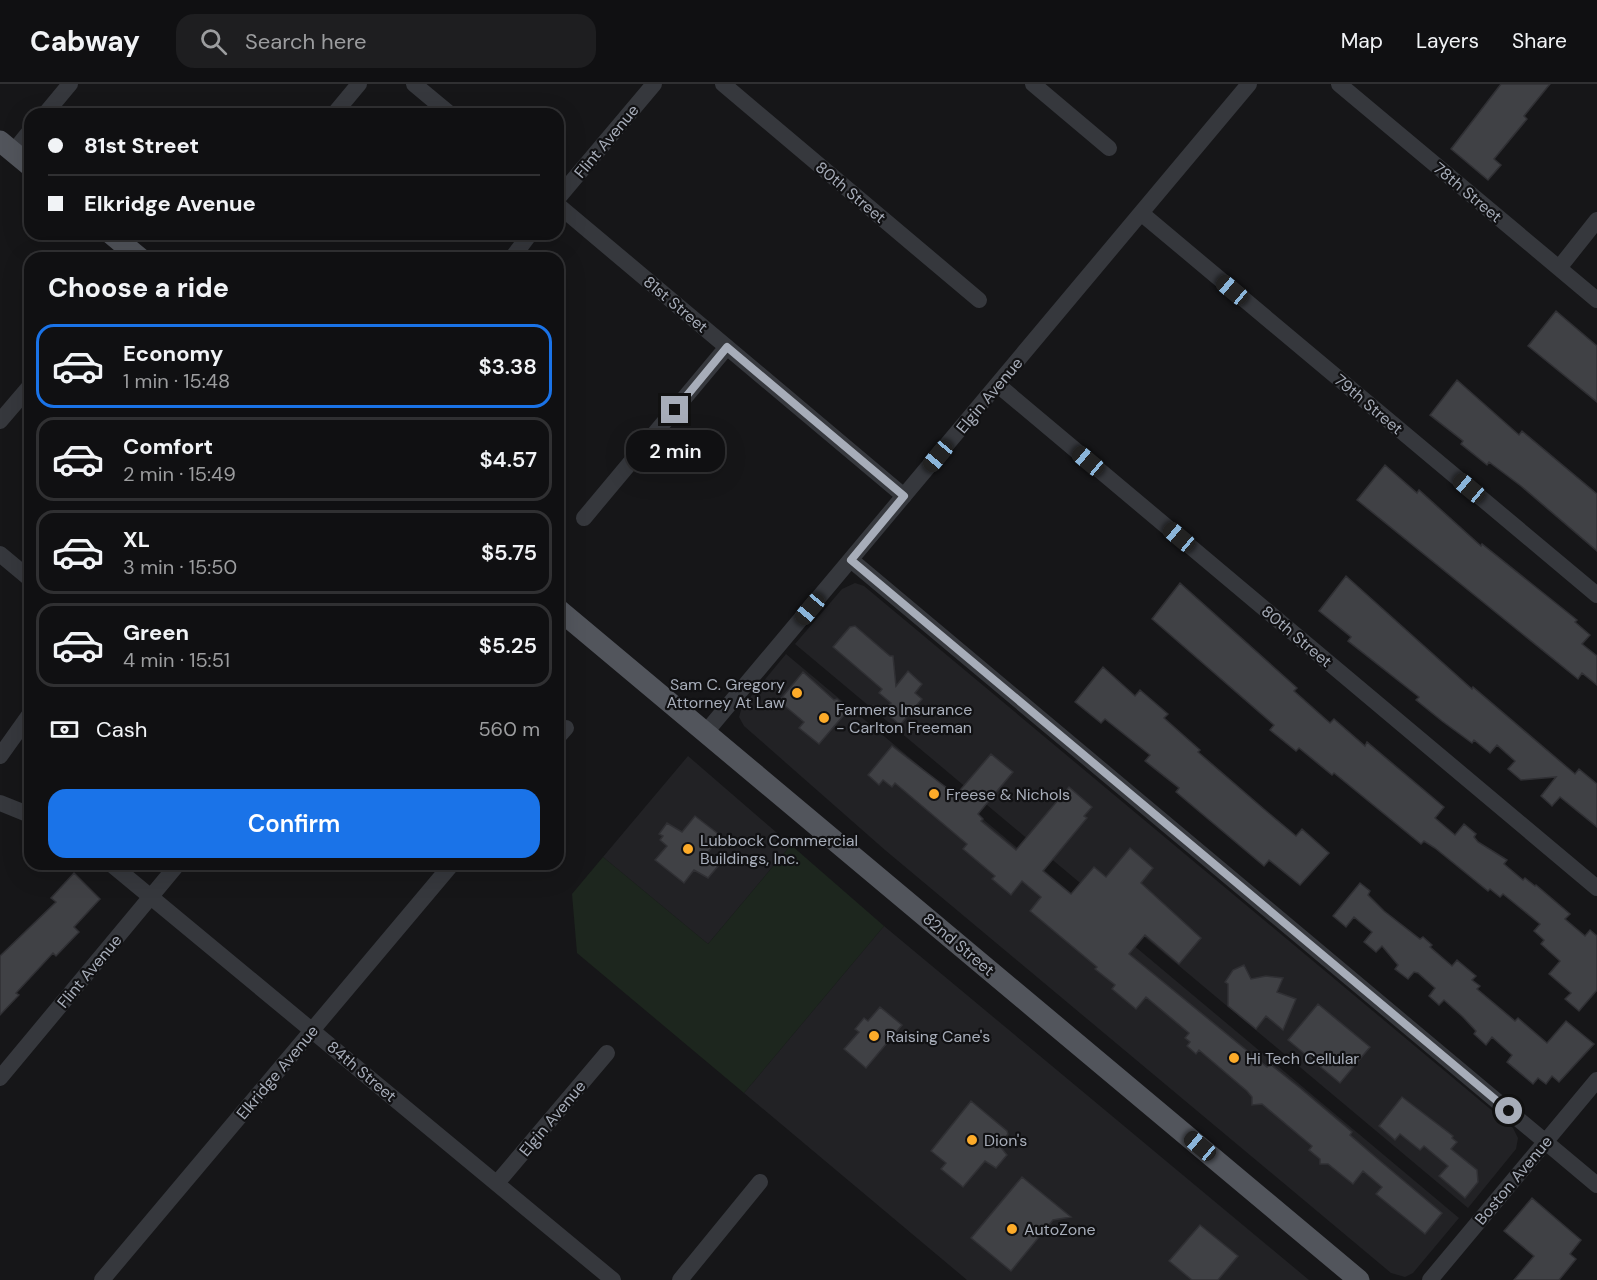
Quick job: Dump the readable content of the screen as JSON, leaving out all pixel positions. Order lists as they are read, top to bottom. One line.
{"streets":{"main road":["82nd Street"],"street":["Flint Avenue","80th Street","78th Street","81st Street","Elgin Avenue","79th Street","84th Street","Elkridge Avenue","Boston Avenue"]},"crossings":[["Flint Avenue","84th Street"],["80th Street","Elgin Avenue"],["81st Street","Elgin Avenue"],["Elgin Avenue","79th Street"],["Elgin Avenue","82nd Street"],["Elgin Avenue","84th Street"],["84th Street","Elkridge Avenue"]],"places":["Sam C. Gregory Attorney At Law","Farmers Insurance - Carlton Freeman","Freese & Nichols","Lubbock Commercial Buildings, Inc.","Raising Cane's","Hi Tech Cellular","Dion's","AutoZone"],"page":{"header":"Cabway","search":"Search here","nav":["Map","Layers","Share"],"banner":["81st Street","Elkridge Avenue"],"heading":"Choose a ride","list":[{"name":"Economy","note":"1 min · 15:48","value":"$3.38"},{"name":"Comfort","note":"2 min · 15:49","value":"$4.57"},{"name":"XL","note":"3 min · 15:50","value":"$5.75"},{"name":"Green","note":"4 min · 15:51","value":"$5.25"}],"bubble":"2 min","pay":["Cash","560 m"],"buttons":"Confirm"}}
